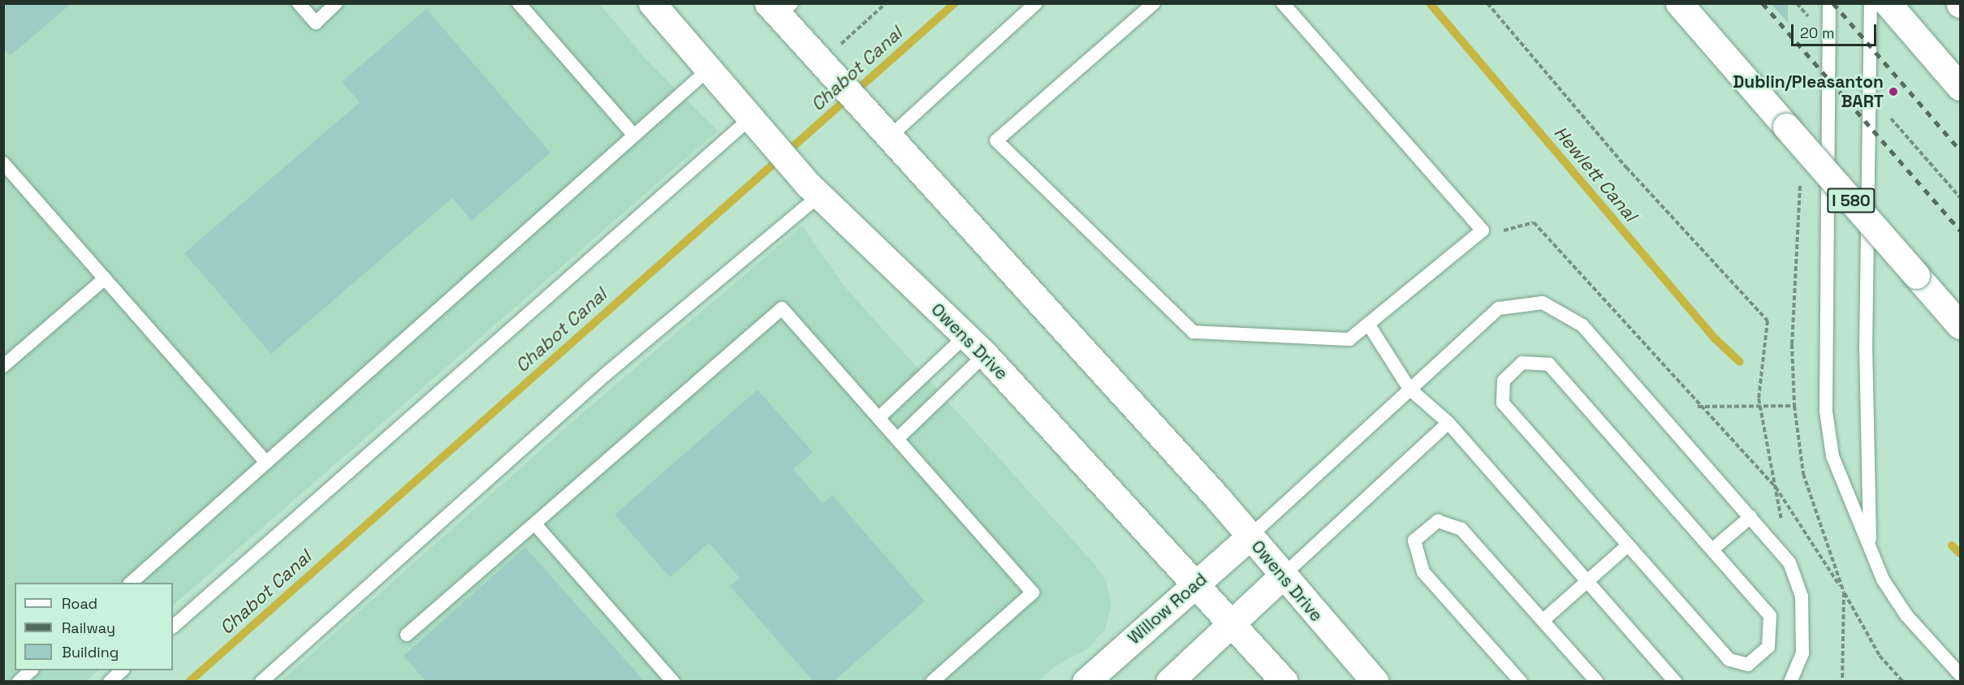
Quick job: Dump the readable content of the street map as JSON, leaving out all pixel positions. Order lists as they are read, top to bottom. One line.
{"streets":{"main road":["I 580","Owens Drive","Willow Road"]},"crossings":[["Owens Drive","Willow Road"]],"water":["Chabot Canal","Hewlett Canal"],"places":["Dublin/Pleasanton BART"],"legend":["Road","Railway","Building"],"scale_bar":"20 m"}
